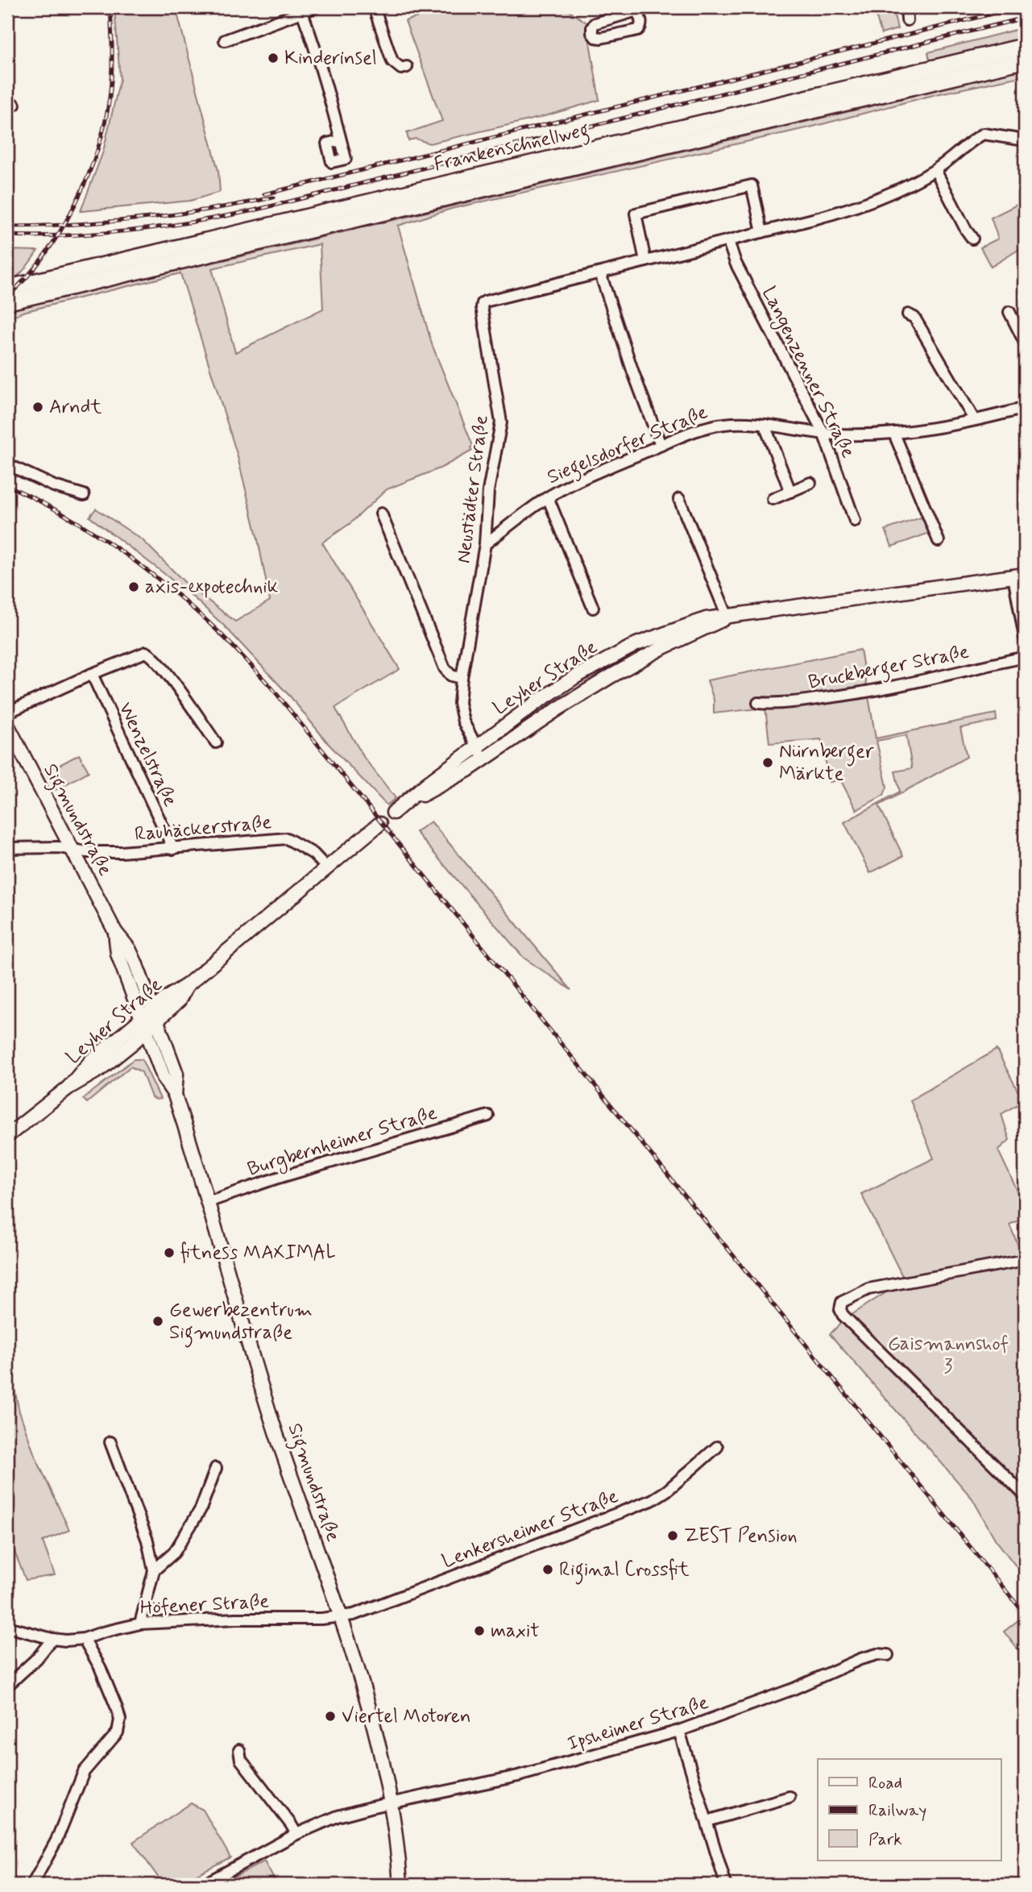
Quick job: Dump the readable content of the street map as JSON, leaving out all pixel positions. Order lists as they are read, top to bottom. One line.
{"streets":{"highway":["Frankenschnellweg"],"main road":["Leyher Straße","Sigmundstraße"],"street":["Langenzenner Straße","Siegelsdorfer Straße","Neustädter Straße","Bruckberger Straße","Wenzelstraße","Rauhäckerstraße","Burgbernheimer Straße","Lenkersheimer Straße","Höfener Straße","Ipsheimer Straße"]},"crossings":[["Langenzenner Straße","Siegelsdorfer Straße"],["Langenzenner Straße","Neustädter Straße"],["Siegelsdorfer Straße","Neustädter Straße"],["Neustädter Straße","Leyher Straße"],["Leyher Straße","Sigmundstraße"],["Leyher Straße","Rauhäckerstraße"],["Wenzelstraße","Rauhäckerstraße"],["Sigmundstraße","Rauhäckerstraße"],["Sigmundstraße","Burgbernheimer Straße"],["Sigmundstraße","Lenkersheimer Straße"],["Sigmundstraße","Höfener Straße"],["Sigmundstraße","Ipsheimer Straße"],["Lenkersheimer Straße","Höfener Straße"]],"parks":["Gaismannshof 3"],"places":["Kinderinsel","Arndt","axis-expotechnik","Nürnberger Märkte","fitness MAXIMAL","Gewerbezentrum Sigmundstraße","ZEST Pension","Riginal Crossfit","maxit","Viertel Motoren"],"legend":["Road","Railway","Park"]}
